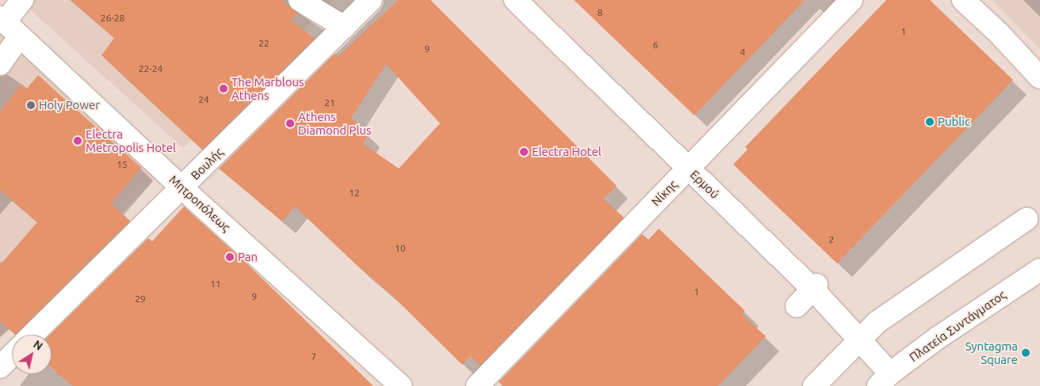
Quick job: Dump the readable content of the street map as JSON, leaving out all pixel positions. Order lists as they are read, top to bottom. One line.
{"streets":{"street":["Βουλής","Ερμού","Νίκης","Μητροπόλεως","Πλατεία Συντάγματος"]},"crossings":[["Βουλής","Μητροπόλεως"],["Ερμού","Νίκης"],["Ερμού","Πλατεία Συντάγματος"]],"places":["The Marblous Athens","Holy Power","Public","Athens Diamond Plus","Electra Metropolis Hotel","Electra Hotel","Pan","Syntagma Square"],"house_numbers":["8","26-28","1","22","6","9","4","22-24","24","21","15","12","2","10","11","1","9","29","7"],"north":"top right"}
